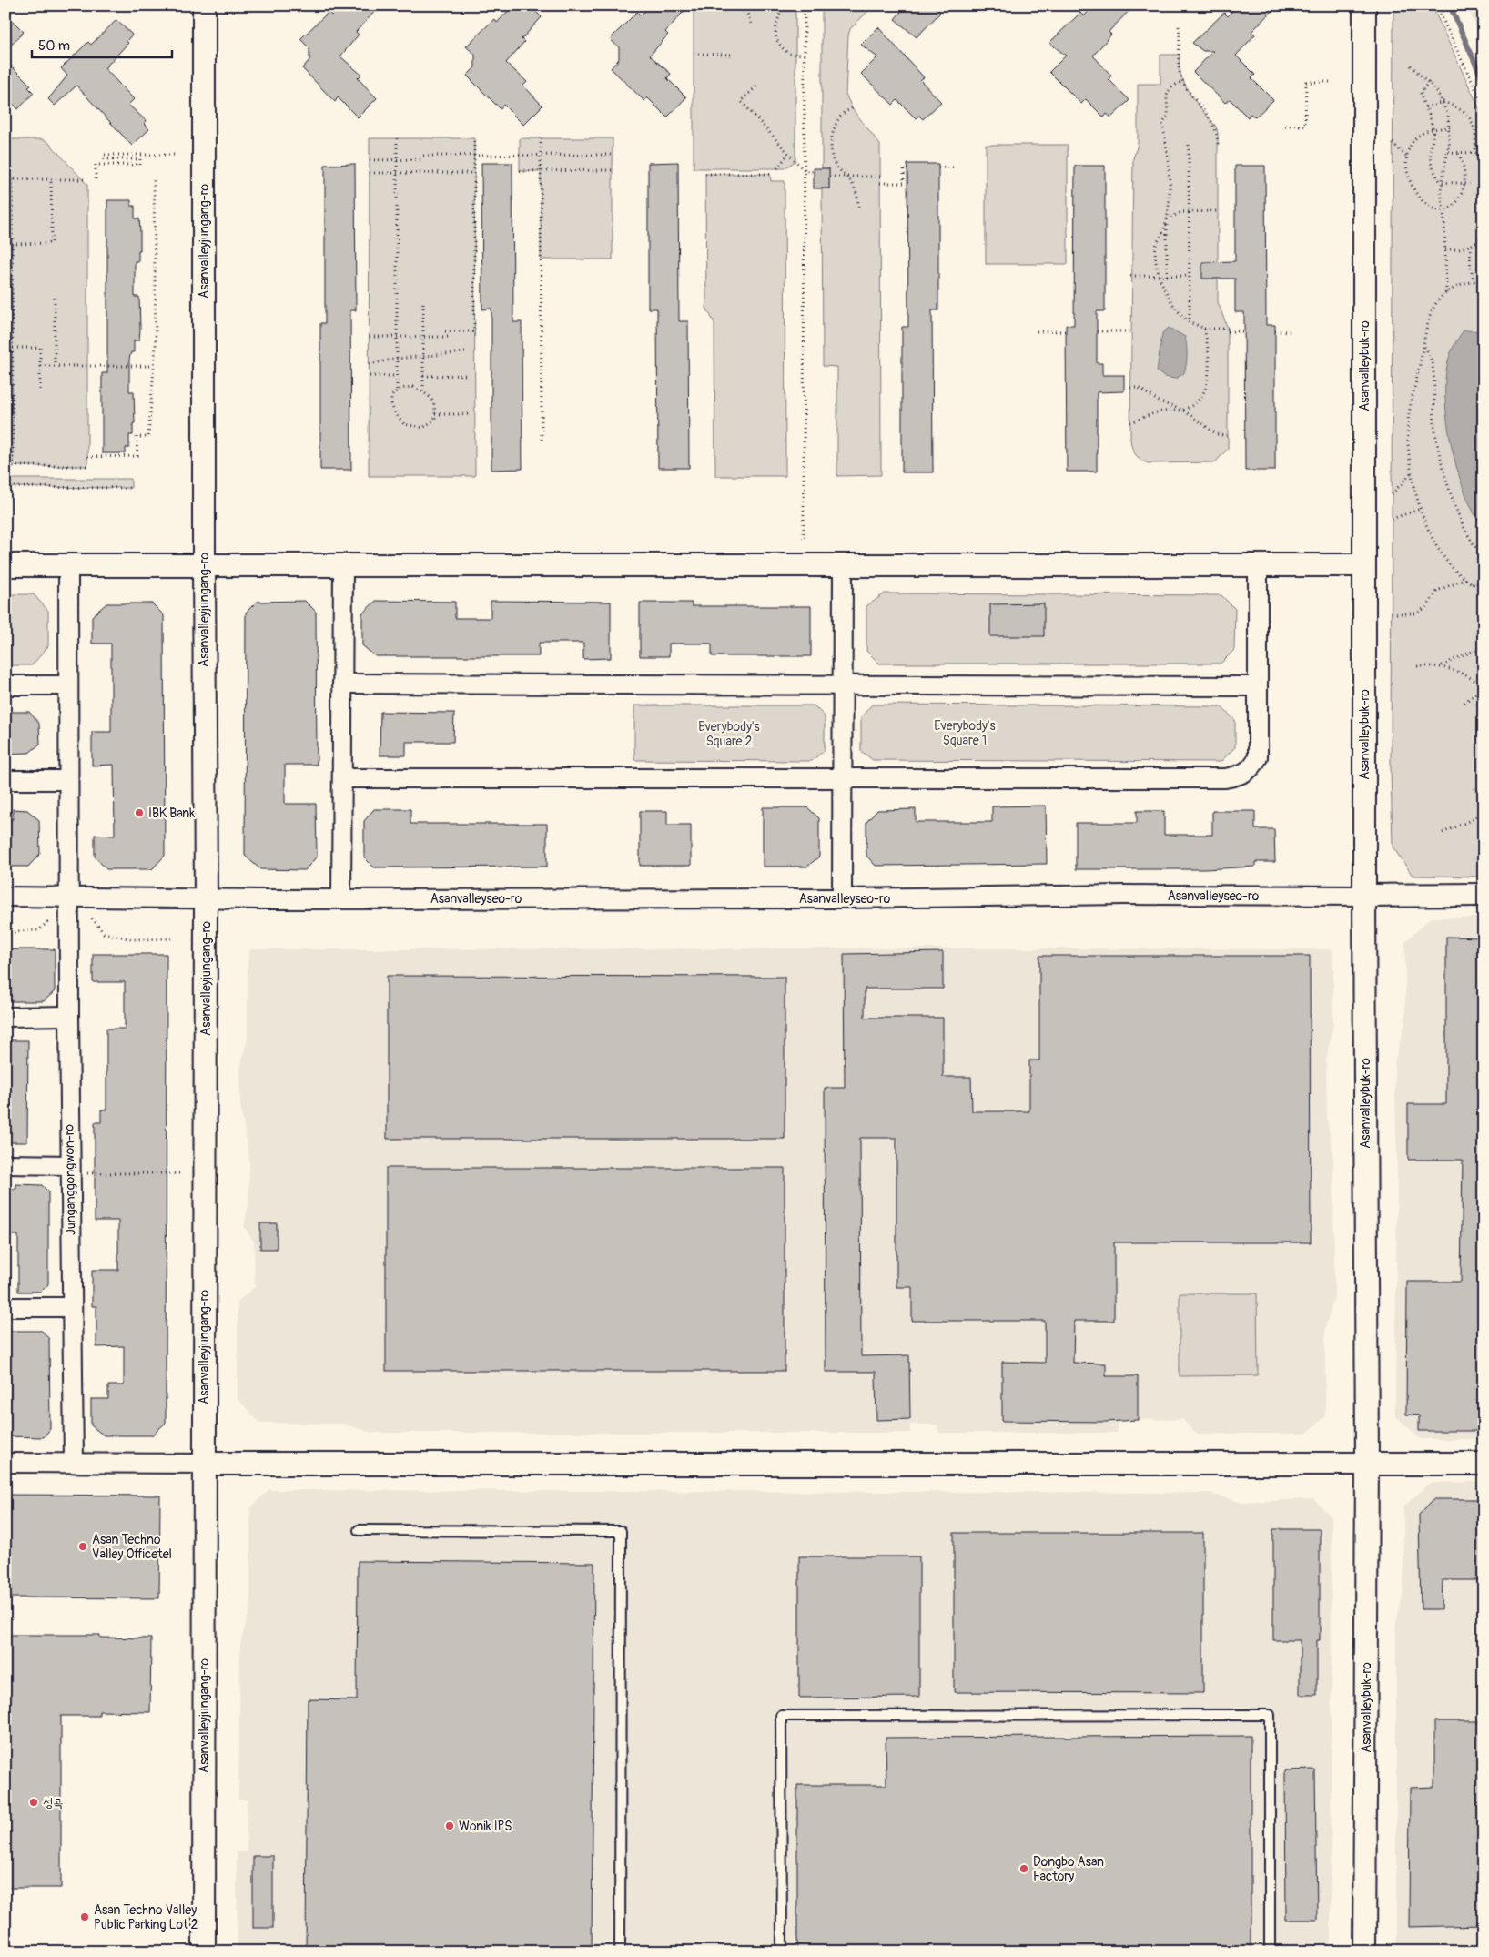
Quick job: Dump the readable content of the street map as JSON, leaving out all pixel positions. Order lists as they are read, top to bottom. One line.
{"streets":{"street":["Asanvalleyjungang-ro","Asanvalleybuk-ro","Asanvalleyseo-ro","Junganggongwon-ro"]},"crossings":[["Asanvalleyjungang-ro","Asanvalleyseo-ro"],["Asanvalleybuk-ro","Asanvalleyseo-ro"]],"parks":["Everybody's Square 1","Everybody's Square 2"],"places":["IBK Bank","Asan Techno Valley Officetel","성곡","Wonik IPS","Dongbo Asan Factory","Asan Techno Valley Public Parking Lot 2"],"scale_bar":"50 m"}
